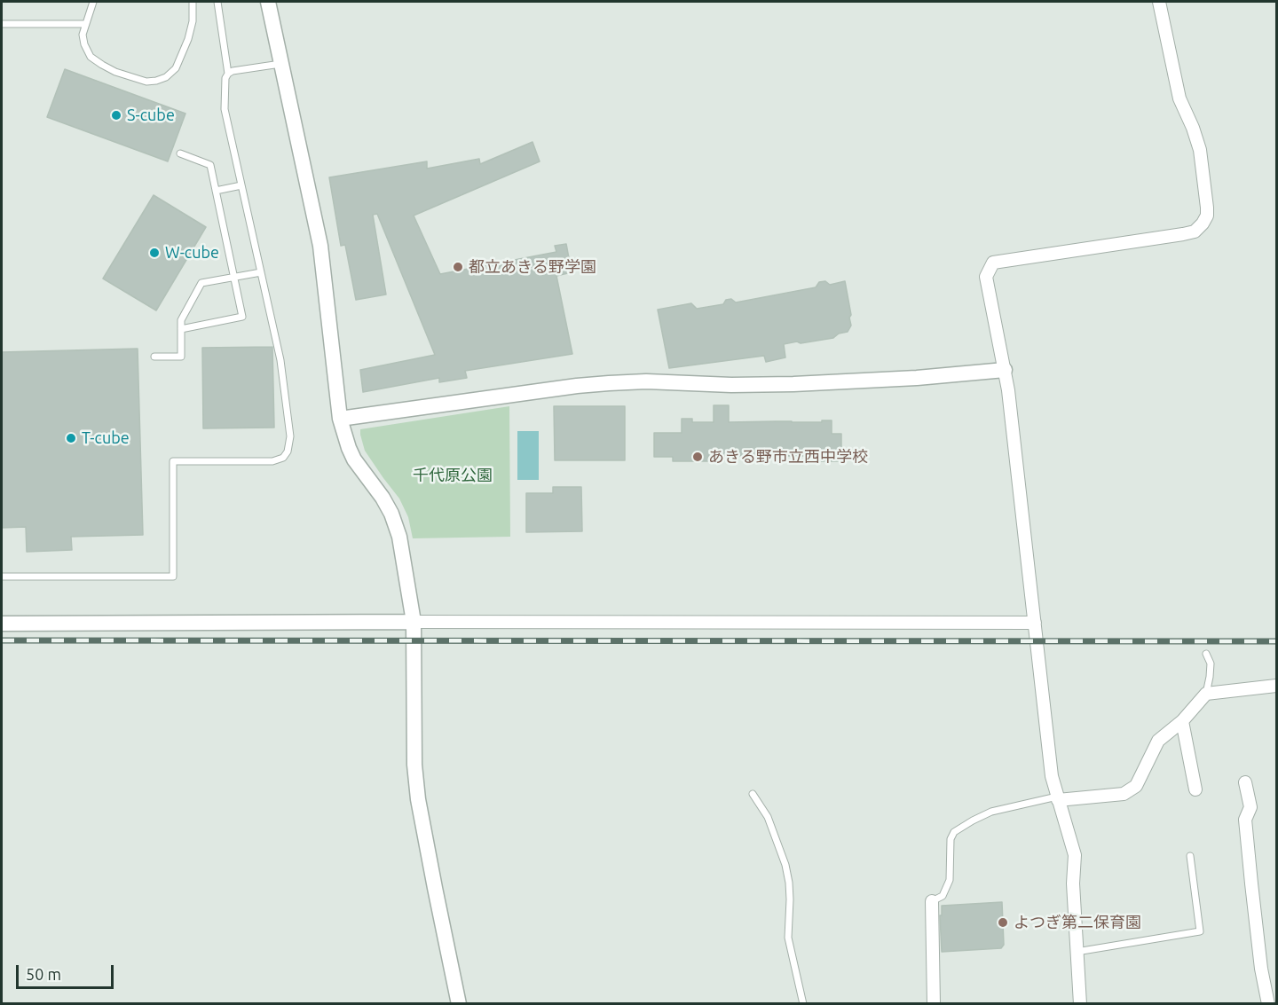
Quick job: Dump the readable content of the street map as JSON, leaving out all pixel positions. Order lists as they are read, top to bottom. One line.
{"parks":["千代原公園"],"places":["S-cube","W-cube","都立あきる野学園","T-cube","あきる野市立西中学校","よつぎ第二保育園"],"scale_bar":"50 m"}
